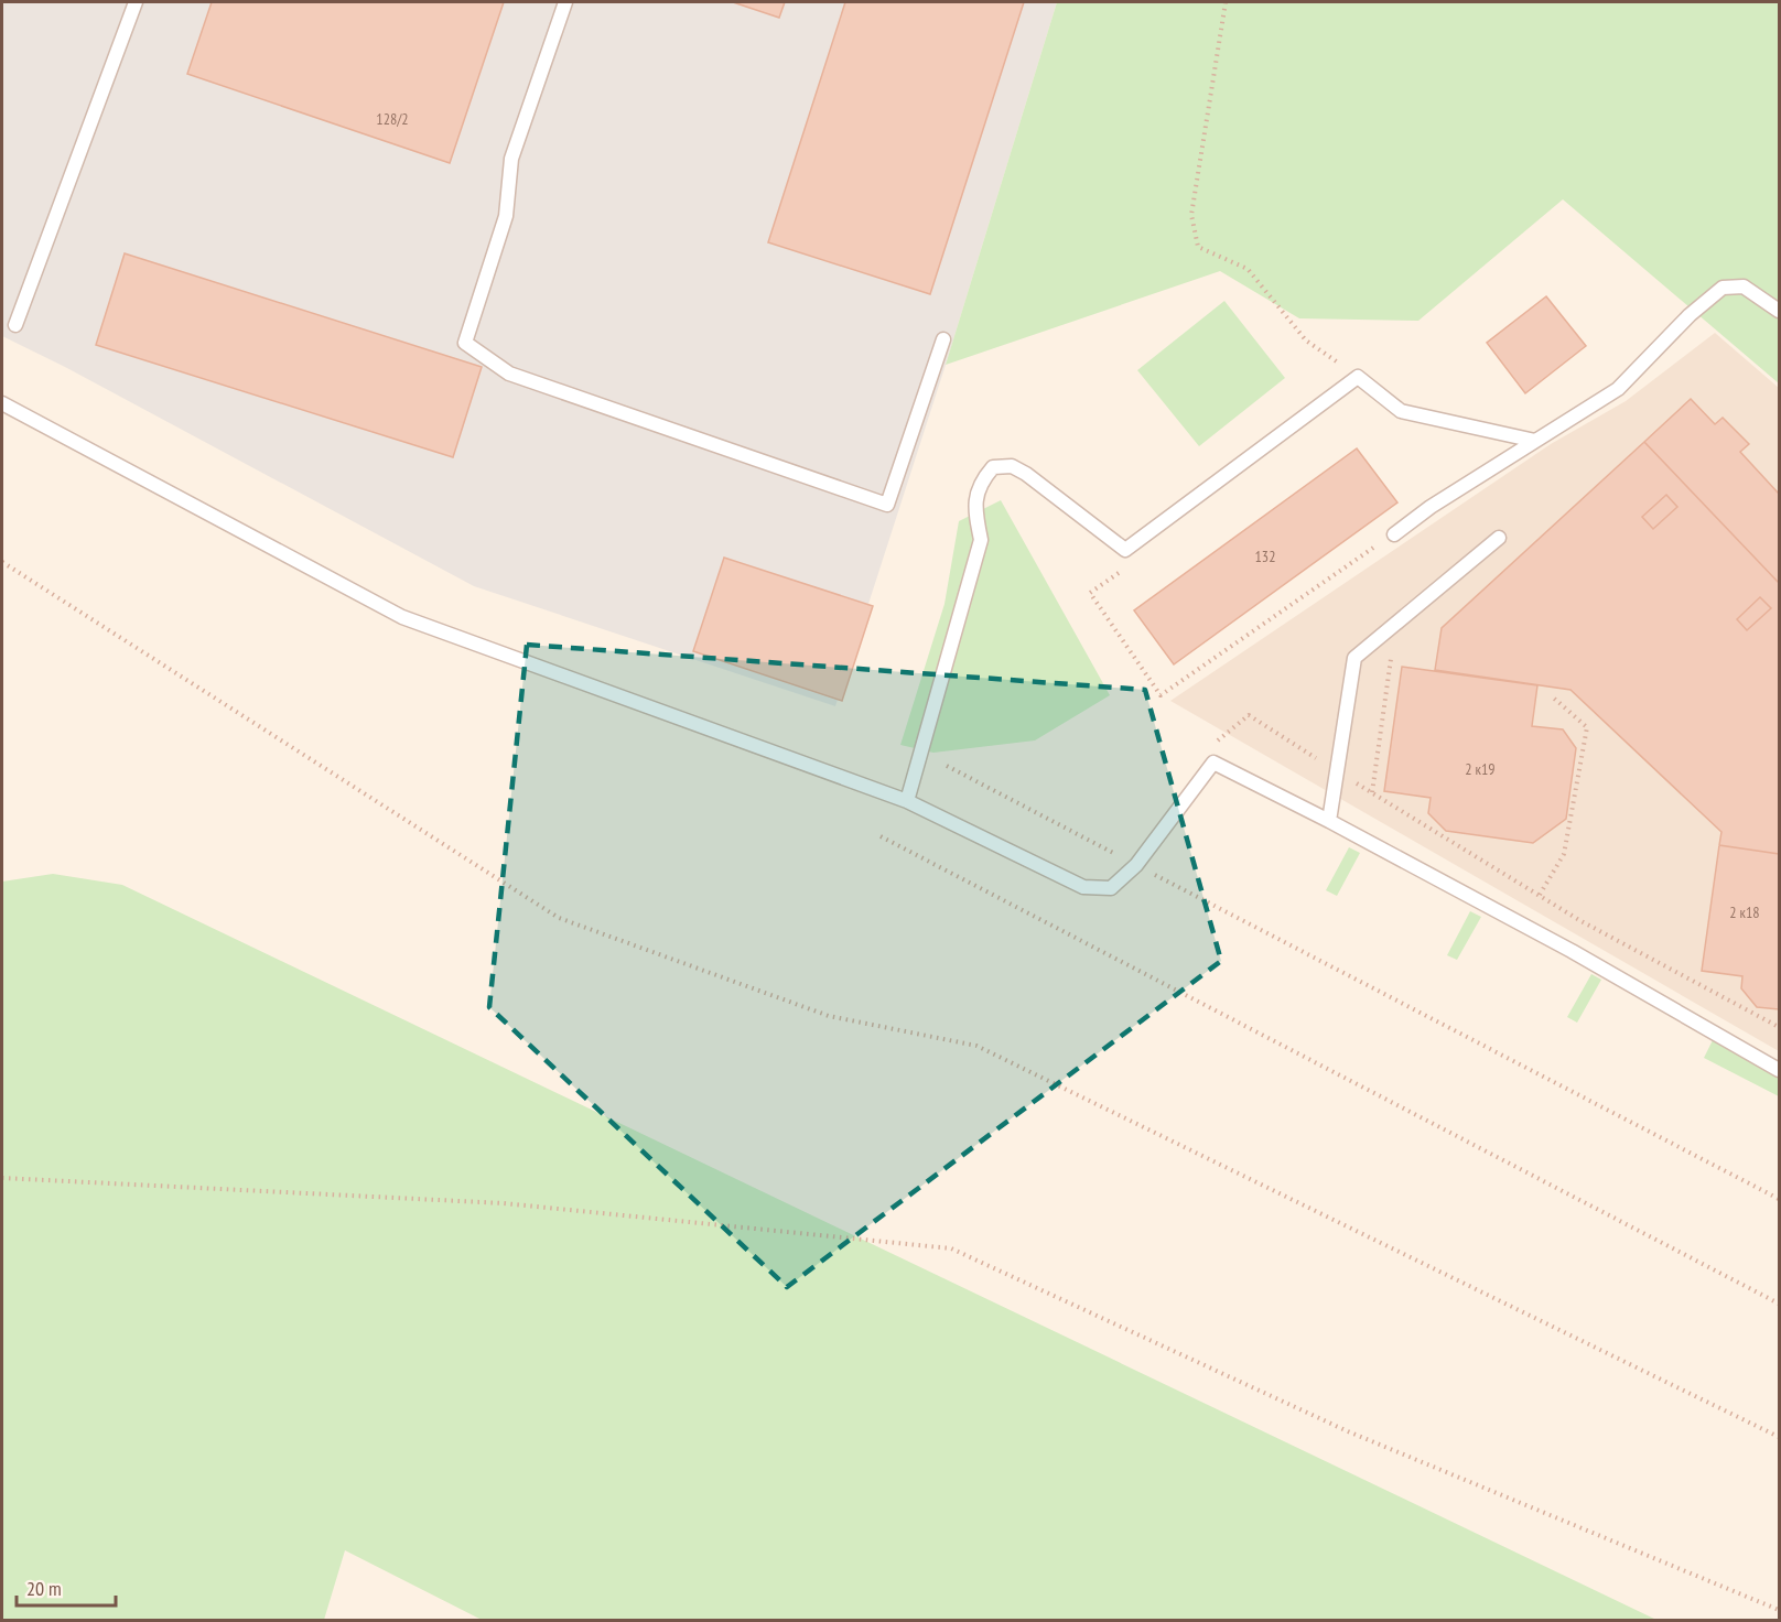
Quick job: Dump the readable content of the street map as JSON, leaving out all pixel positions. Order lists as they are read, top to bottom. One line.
{"house_numbers":["128/2","132","2 к19","2 к18"],"scale_bar":"20 m"}
